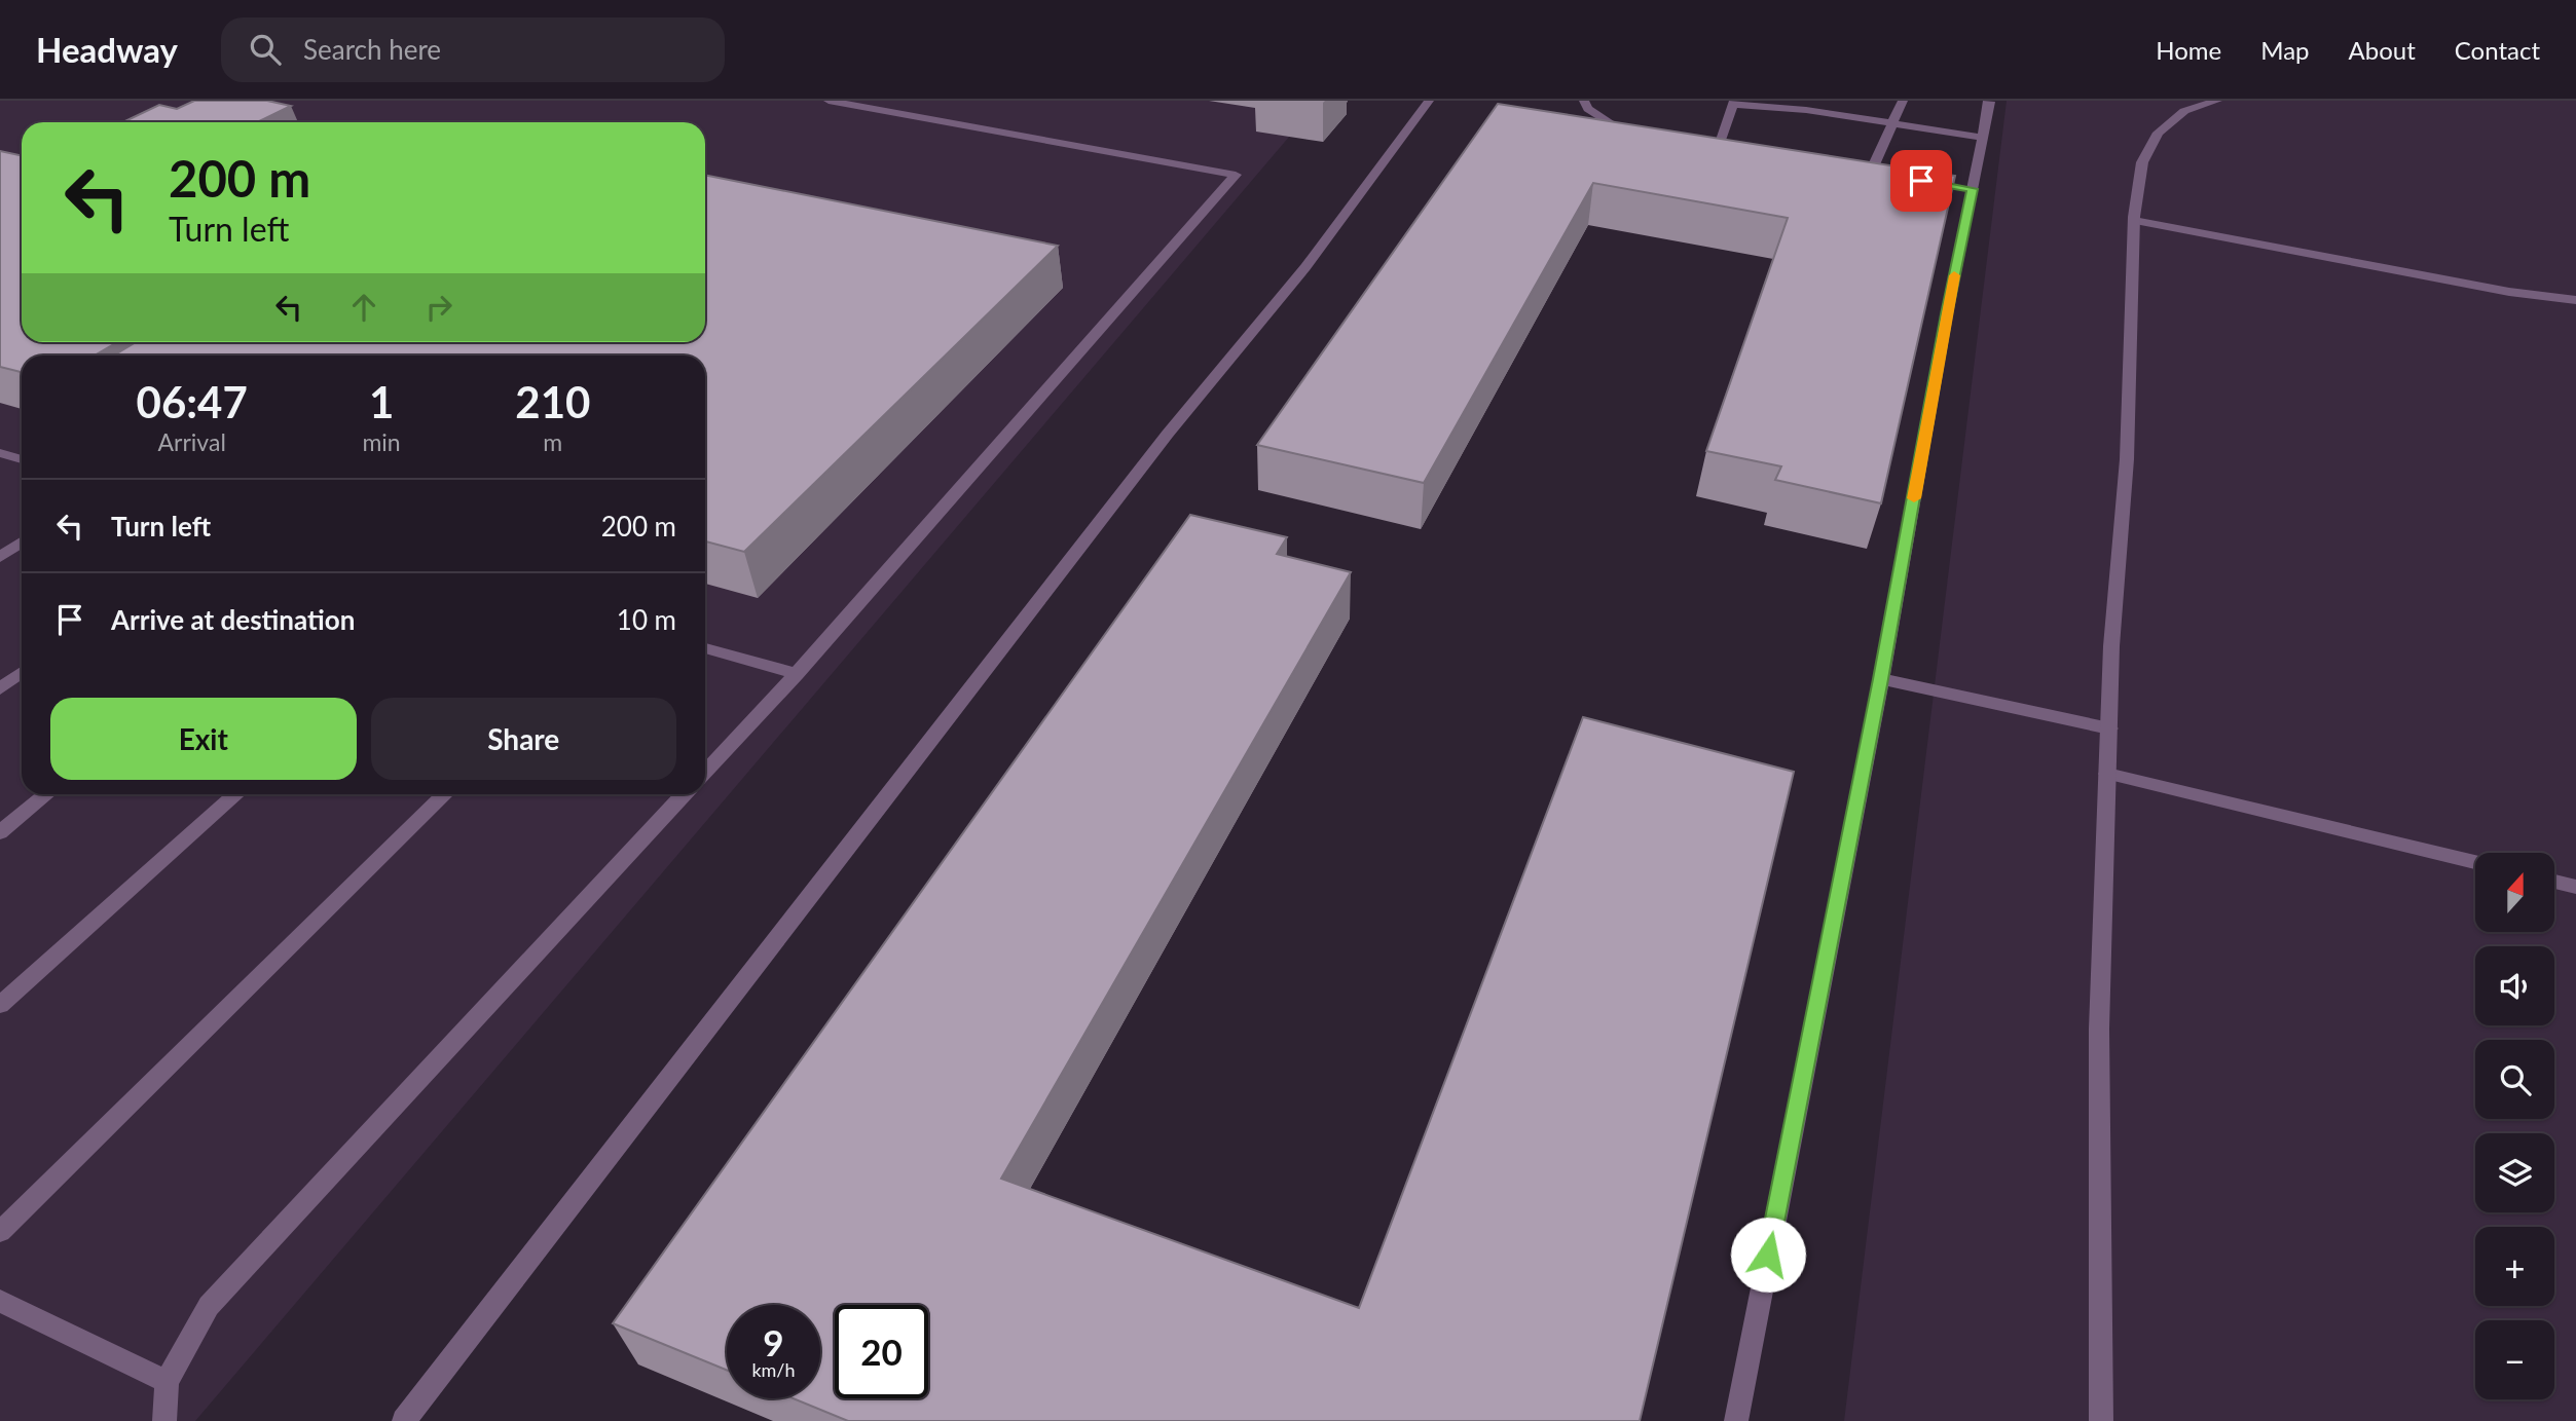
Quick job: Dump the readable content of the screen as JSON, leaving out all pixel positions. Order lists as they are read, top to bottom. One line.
{"north":"top","page":{"header":"Headway","search":"Search here","nav":["Home","Map","About","Contact"],"turn":["200 m","Turn left"],"eta":["06:47","Arrival","1","min","210","m"],"list":[{"name":"Turn left","value":"200 m"},{"name":"Arrive at destination","value":"10 m"}],"buttons":["Exit","Share"],"map_buttons":["+","−"],"speed":"9 km/h","limit":"20"}}
